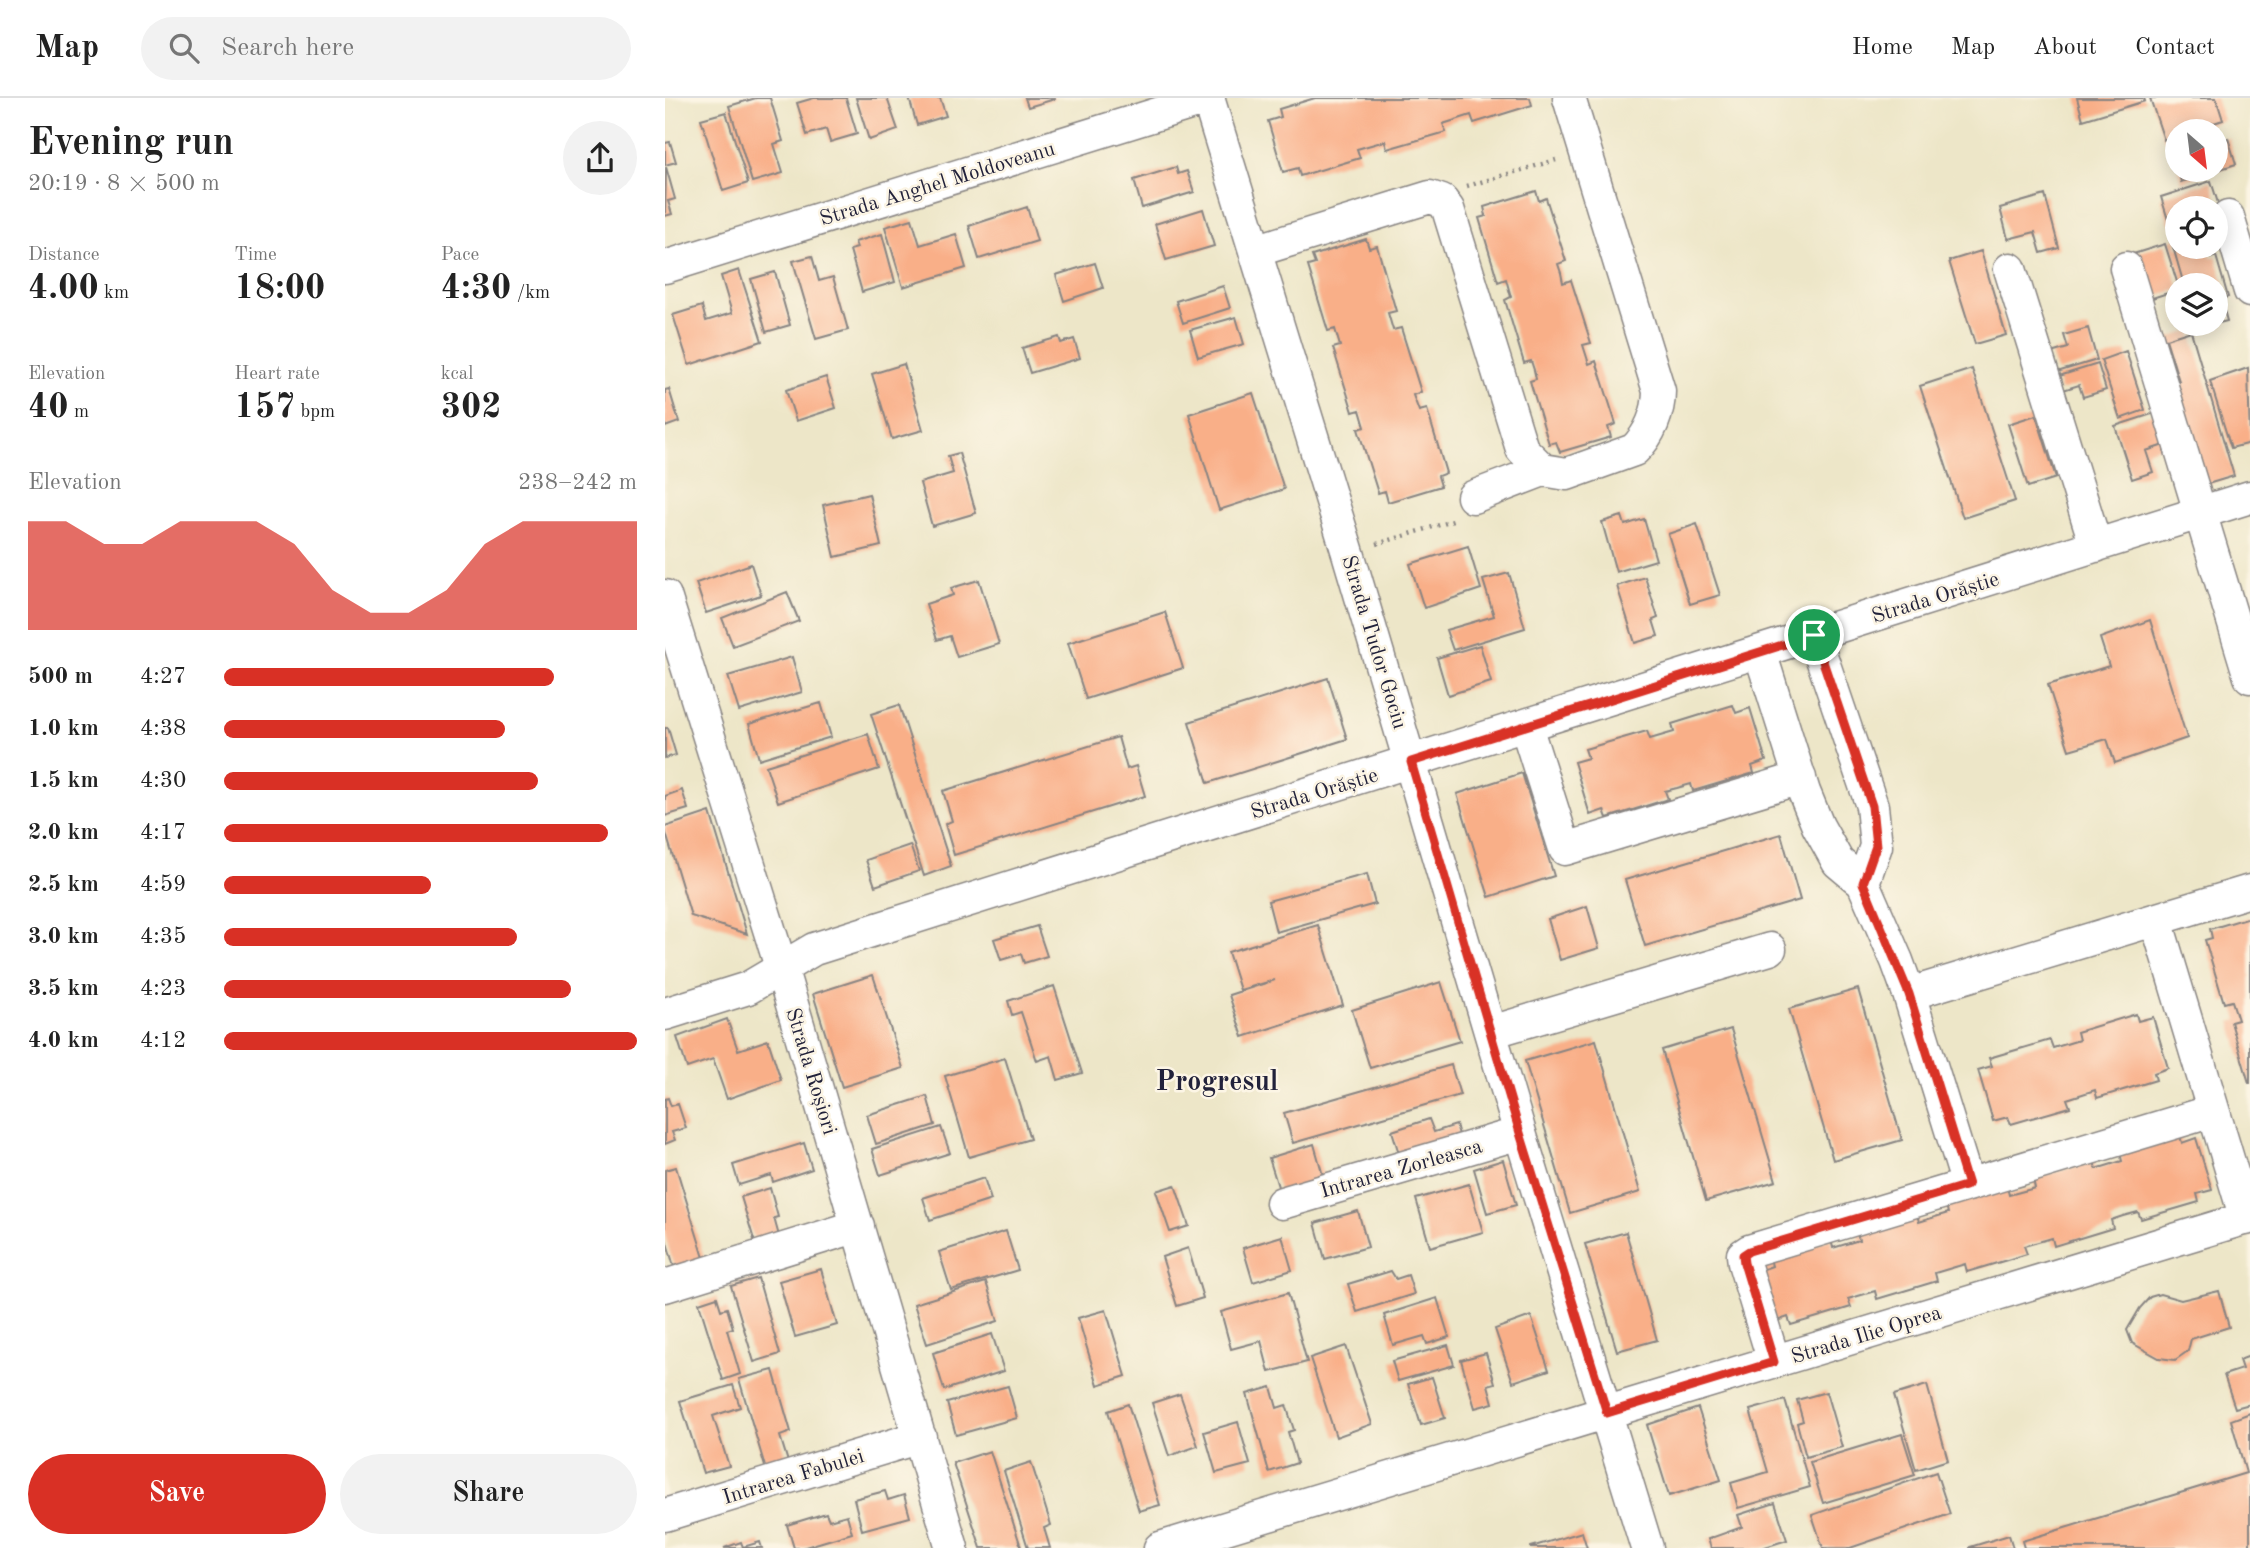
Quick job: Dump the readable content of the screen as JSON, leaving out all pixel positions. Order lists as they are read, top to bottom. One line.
{"streets":{"street":["Strada Anghel Moldoveanu","Strada Orăștie","Strada Tudor Gociu","Strada Roșiori","Intrarea Zorleasca","Strada Ilie Oprea","Intrarea Fabulei"]},"crossings":[["Strada Anghel Moldoveanu","Strada Tudor Gociu"],["Strada Orăștie","Strada Tudor Gociu"],["Strada Orăștie","Strada Roșiori"],["Strada Tudor Gociu","Intrarea Zorleasca"],["Strada Tudor Gociu","Strada Ilie Oprea"],["Strada Roșiori","Intrarea Fabulei"]],"districts":["Progresul"],"north":"bottom right","page":{"header":"Map","search":"Search here","nav":["Home","Map","About","Contact"],"heading":["Evening run","20:19 · 8 × 500 m"],"stats":[["Distance","4.00 km"],["Time","18:00"],["Pace","4:30 /km"],["Elevation","40 m"],["Heart rate","157 bpm"],["kcal","302"]],"chart":["Elevation","238–242 m"],"list":[{"name":"500 m","note":"4:27"},{"name":"1.0 km","note":"4:38"},{"name":"1.5 km","note":"4:30"},{"name":"2.0 km","note":"4:17"},{"name":"2.5 km","note":"4:59"},{"name":"3.0 km","note":"4:35"},{"name":"3.5 km","note":"4:23"},{"name":"4.0 km","note":"4:12"}],"buttons":["Save","Share"]}}
